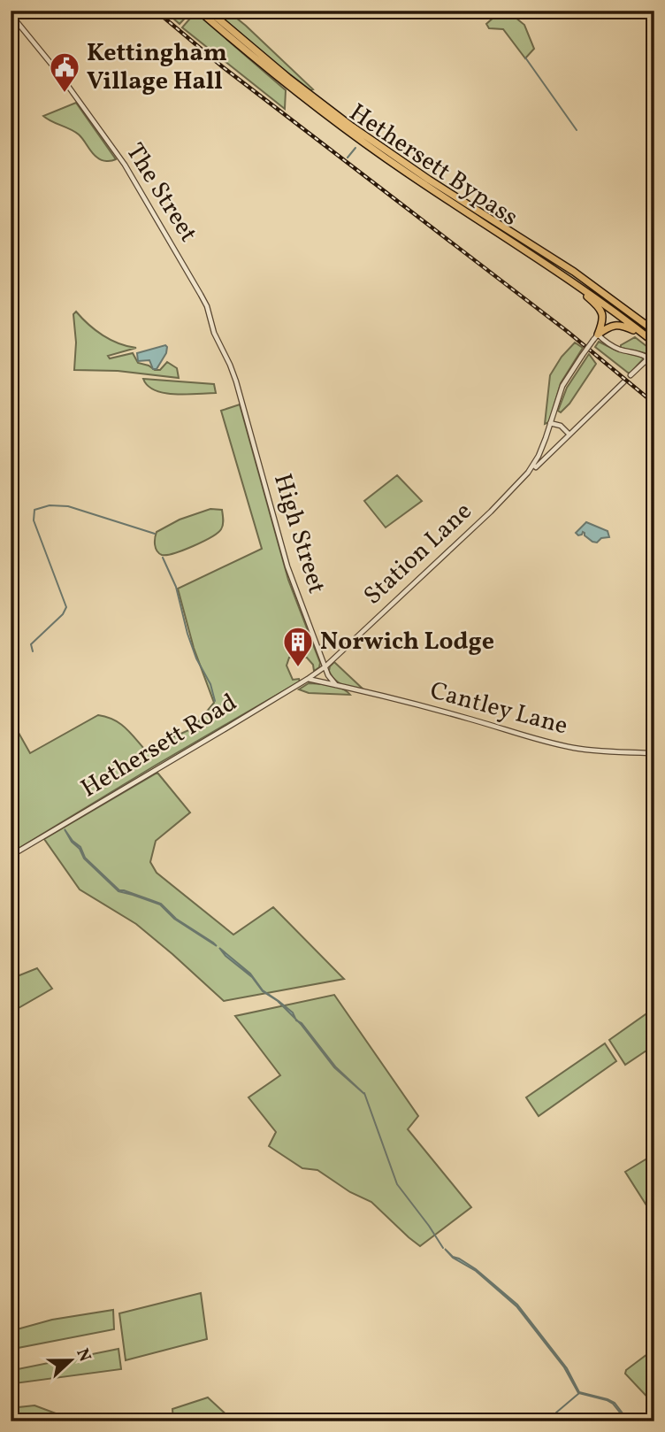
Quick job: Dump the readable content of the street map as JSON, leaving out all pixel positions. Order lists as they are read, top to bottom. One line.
{"streets":{"highway":["Hethersett Bypass"],"street":["The Street","High Street","Station Lane","Cantley Lane","Hethersett Road"]},"crossings":[["The Street","High Street"],["High Street","Station Lane"],["High Street","Hethersett Road"],["Station Lane","Hethersett Road"],["Cantley Lane","Hethersett Road"]],"places":{"public building":["Kettingham Village Hall"],"building":["Norwich Lodge"]},"north":"right"}
